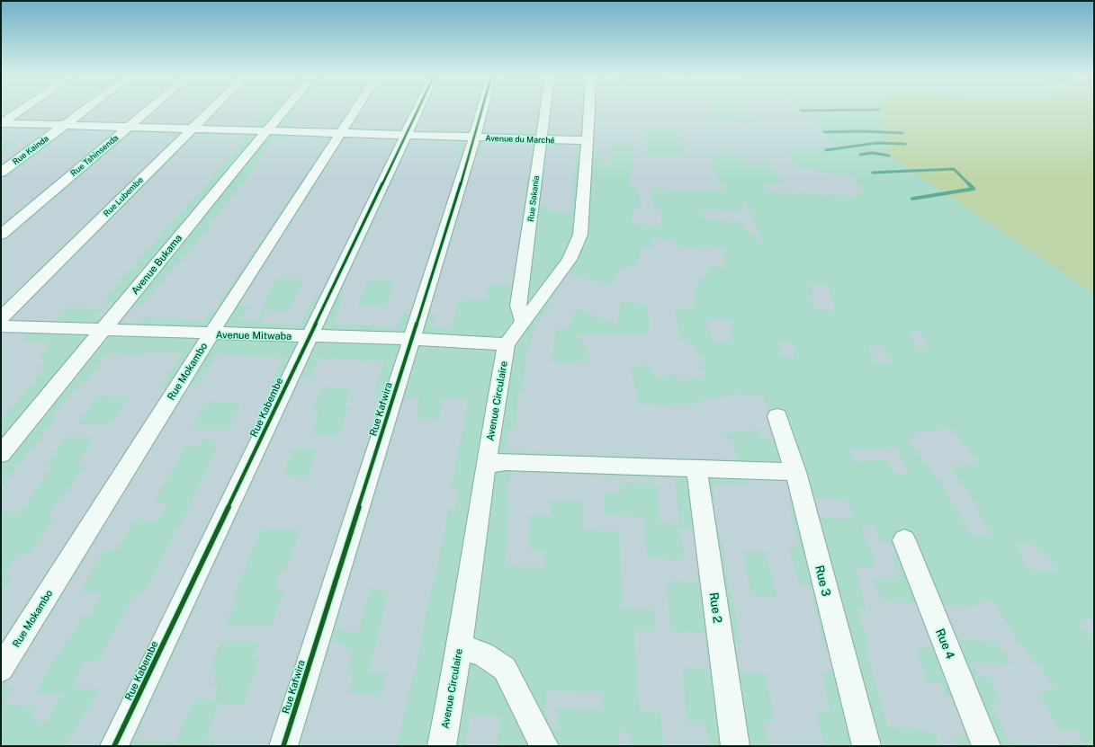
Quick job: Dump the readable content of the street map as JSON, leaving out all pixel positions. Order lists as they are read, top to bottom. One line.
{"streets":{"street":["Avenue du Marché","Rue Kainda","Rue Tshinsenda","Rue Lubembe","Rue Sakania","Avenue Bukama","Avenue Mitwaba","Rue Mokambo","Avenue Circulaire","Rue Kabembe","Rue Kafwira","Rue 3","Rue 2","Rue 4"]},"crossings":[["Avenue du Marché","Rue Kainda"],["Avenue du Marché","Rue Tshinsenda"],["Avenue du Marché","Rue Lubembe"],["Avenue du Marché","Rue Sakania"],["Avenue du Marché","Avenue Bukama"],["Avenue du Marché","Rue Mokambo"],["Avenue du Marché","Avenue Circulaire"],["Avenue du Marché","Rue Kabembe"],["Avenue du Marché","Rue Kafwira"],["Rue Sakania","Avenue Circulaire"],["Avenue Bukama","Avenue Mitwaba"],["Avenue Mitwaba","Rue Mokambo"],["Avenue Mitwaba","Avenue Circulaire"],["Avenue Mitwaba","Rue Kabembe"],["Avenue Mitwaba","Rue Kafwira"]]}
